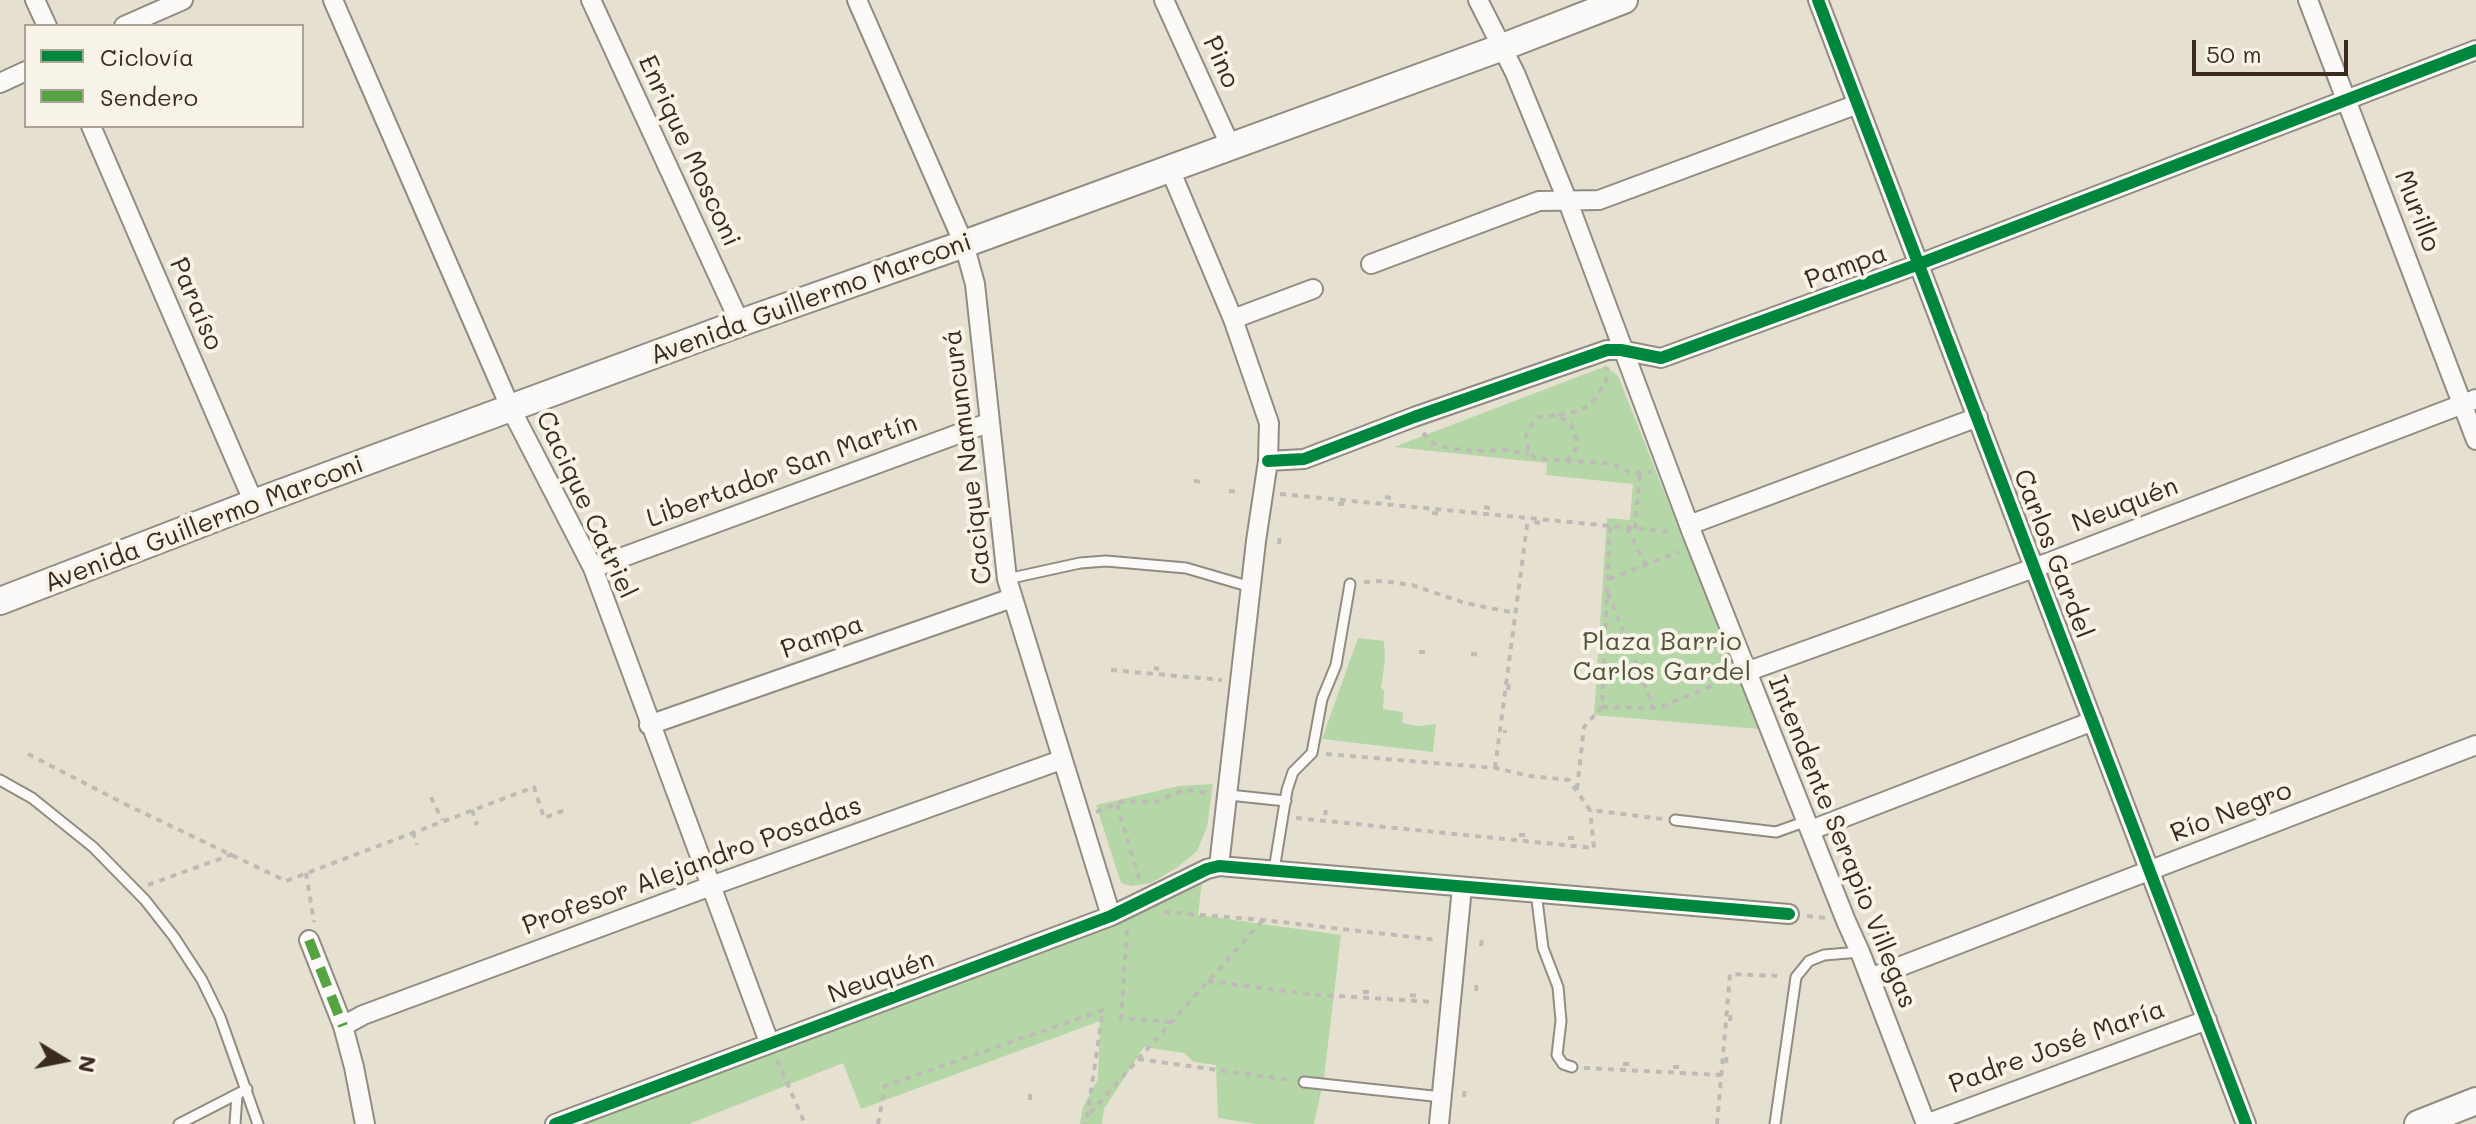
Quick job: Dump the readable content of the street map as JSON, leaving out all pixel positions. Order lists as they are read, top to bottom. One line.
{"streets":{"main road":["Avenida Guillermo Marconi"],"street":["Pino","Enrique Mosconi","Murillo","Pampa","Paraíso","Cacique Namuncurá","Libertador San Martín","Cacique Catriel","Neuquén","Carlos Gardel","Río Negro","Intendente Serapio Villegas","Profesor Alejandro Posadas","Padre José María"]},"crossings":[["Pino","Avenida Guillermo Marconi"],["Enrique Mosconi","Avenida Guillermo Marconi"],["Murillo","Pampa"],["Murillo","Neuquén"],["Pampa","Cacique Namuncurá"],["Pampa","Cacique Catriel"],["Pampa","Carlos Gardel"],["Pampa","Intendente Serapio Villegas"],["Avenida Guillermo Marconi","Paraíso"],["Avenida Guillermo Marconi","Cacique Namuncurá"],["Avenida Guillermo Marconi","Cacique Catriel"],["Avenida Guillermo Marconi","Intendente Serapio Villegas"],["Cacique Namuncurá","Libertador San Martín"],["Cacique Namuncurá","Neuquén"],["Cacique Namuncurá","Profesor Alejandro Posadas"],["Libertador San Martín","Cacique Catriel"],["Cacique Catriel","Neuquén"],["Cacique Catriel","Profesor Alejandro Posadas"],["Neuquén","Carlos Gardel"],["Neuquén","Intendente Serapio Villegas"],["Carlos Gardel","Río Negro"],["Carlos Gardel","Padre José María"],["Río Negro","Intendente Serapio Villegas"],["Intendente Serapio Villegas","Padre José María"]],"parks":["Plaza Barrio Carlos Gardel"],"legend":["Ciclovía","Sendero"],"scale_bar":"50 m","north":"right"}
